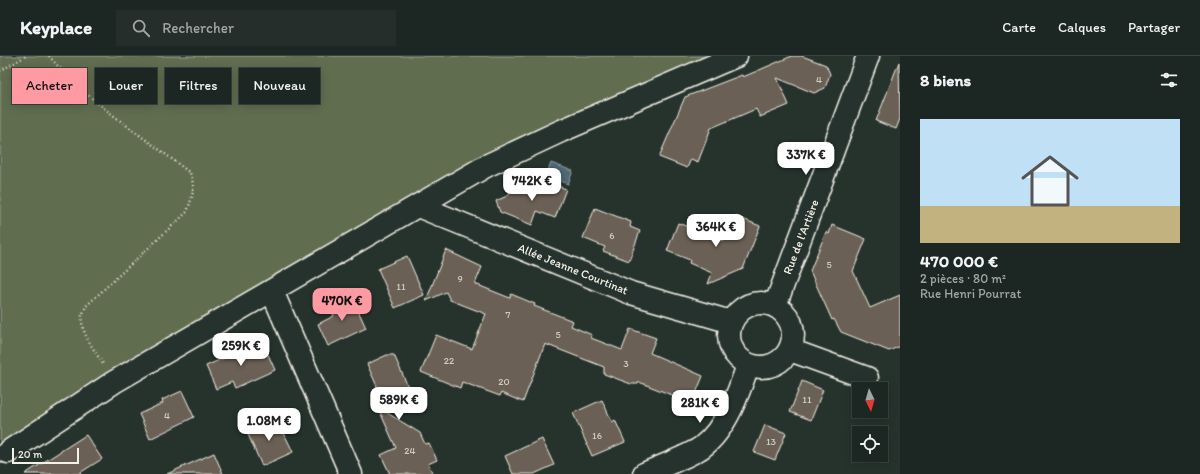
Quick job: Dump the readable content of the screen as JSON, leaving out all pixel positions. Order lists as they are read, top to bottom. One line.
{"streets":{"street":["Rue de l'Artière","Allée Jeanne Courtinat"]},"crossings":[["Rue de l'Artière","Allée Jeanne Courtinat"]],"house_numbers":["4","6","5","9","11","7","5","22","3","20","11","4","16","13","24"],"scale_bar":"20 m","north":"bottom","page":{"header":"Keyplace","search":"Rechercher","nav":["Carte","Calques","Partager"],"heading":"8 biens","chip":["Acheter","Louer","Filtres","Nouveau"],"list":[{"name":"470 000 €","note":"2 pièces · 80 m² · Rue Henri Pourrat"}],"price":["337K €","742K €","364K €","470K €","259K €","589K €","281K €","1.08M €"],"scale":"20 m"}}
